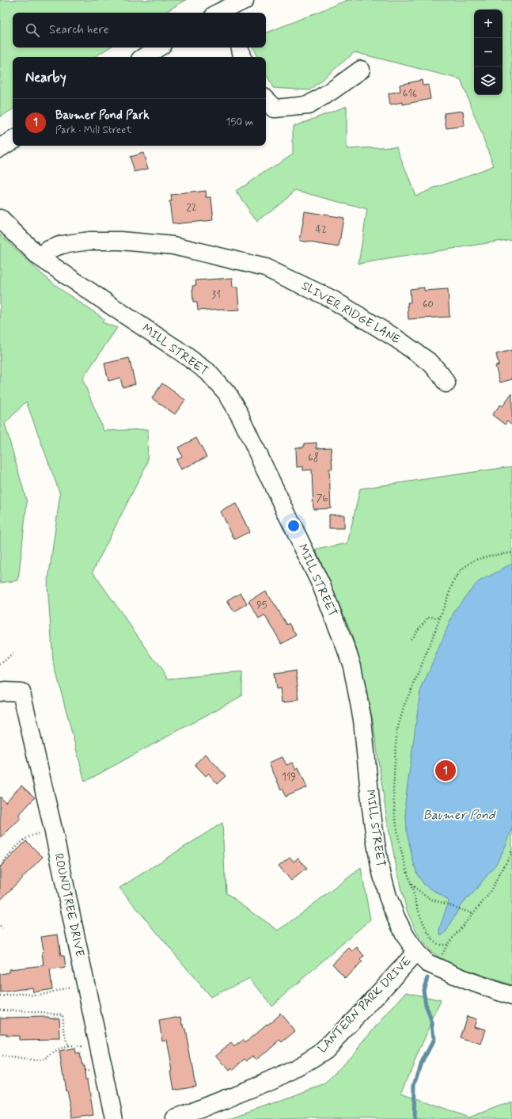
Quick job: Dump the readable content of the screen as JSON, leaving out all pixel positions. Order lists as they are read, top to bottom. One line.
{"streets":{"street":["SLIVER RIDGE LANE","MILL STREET","ROUNDTREE DRIVE","LANTERN PARK DRIVE"]},"crossings":[["SLIVER RIDGE LANE","MILL STREET"],["MILL STREET","LANTERN PARK DRIVE"]],"water":["Baumer Pond"],"house_numbers":["616","22","42","31","60","68","76","95","119"],"page":{"map_buttons":["+","−"],"search":"Search here","heading":"Nearby","list":[{"mark":"1","name":"Baumer Pond Park","note":"Park · Mill Street","value":"150 m"}],"pins":"1"}}
